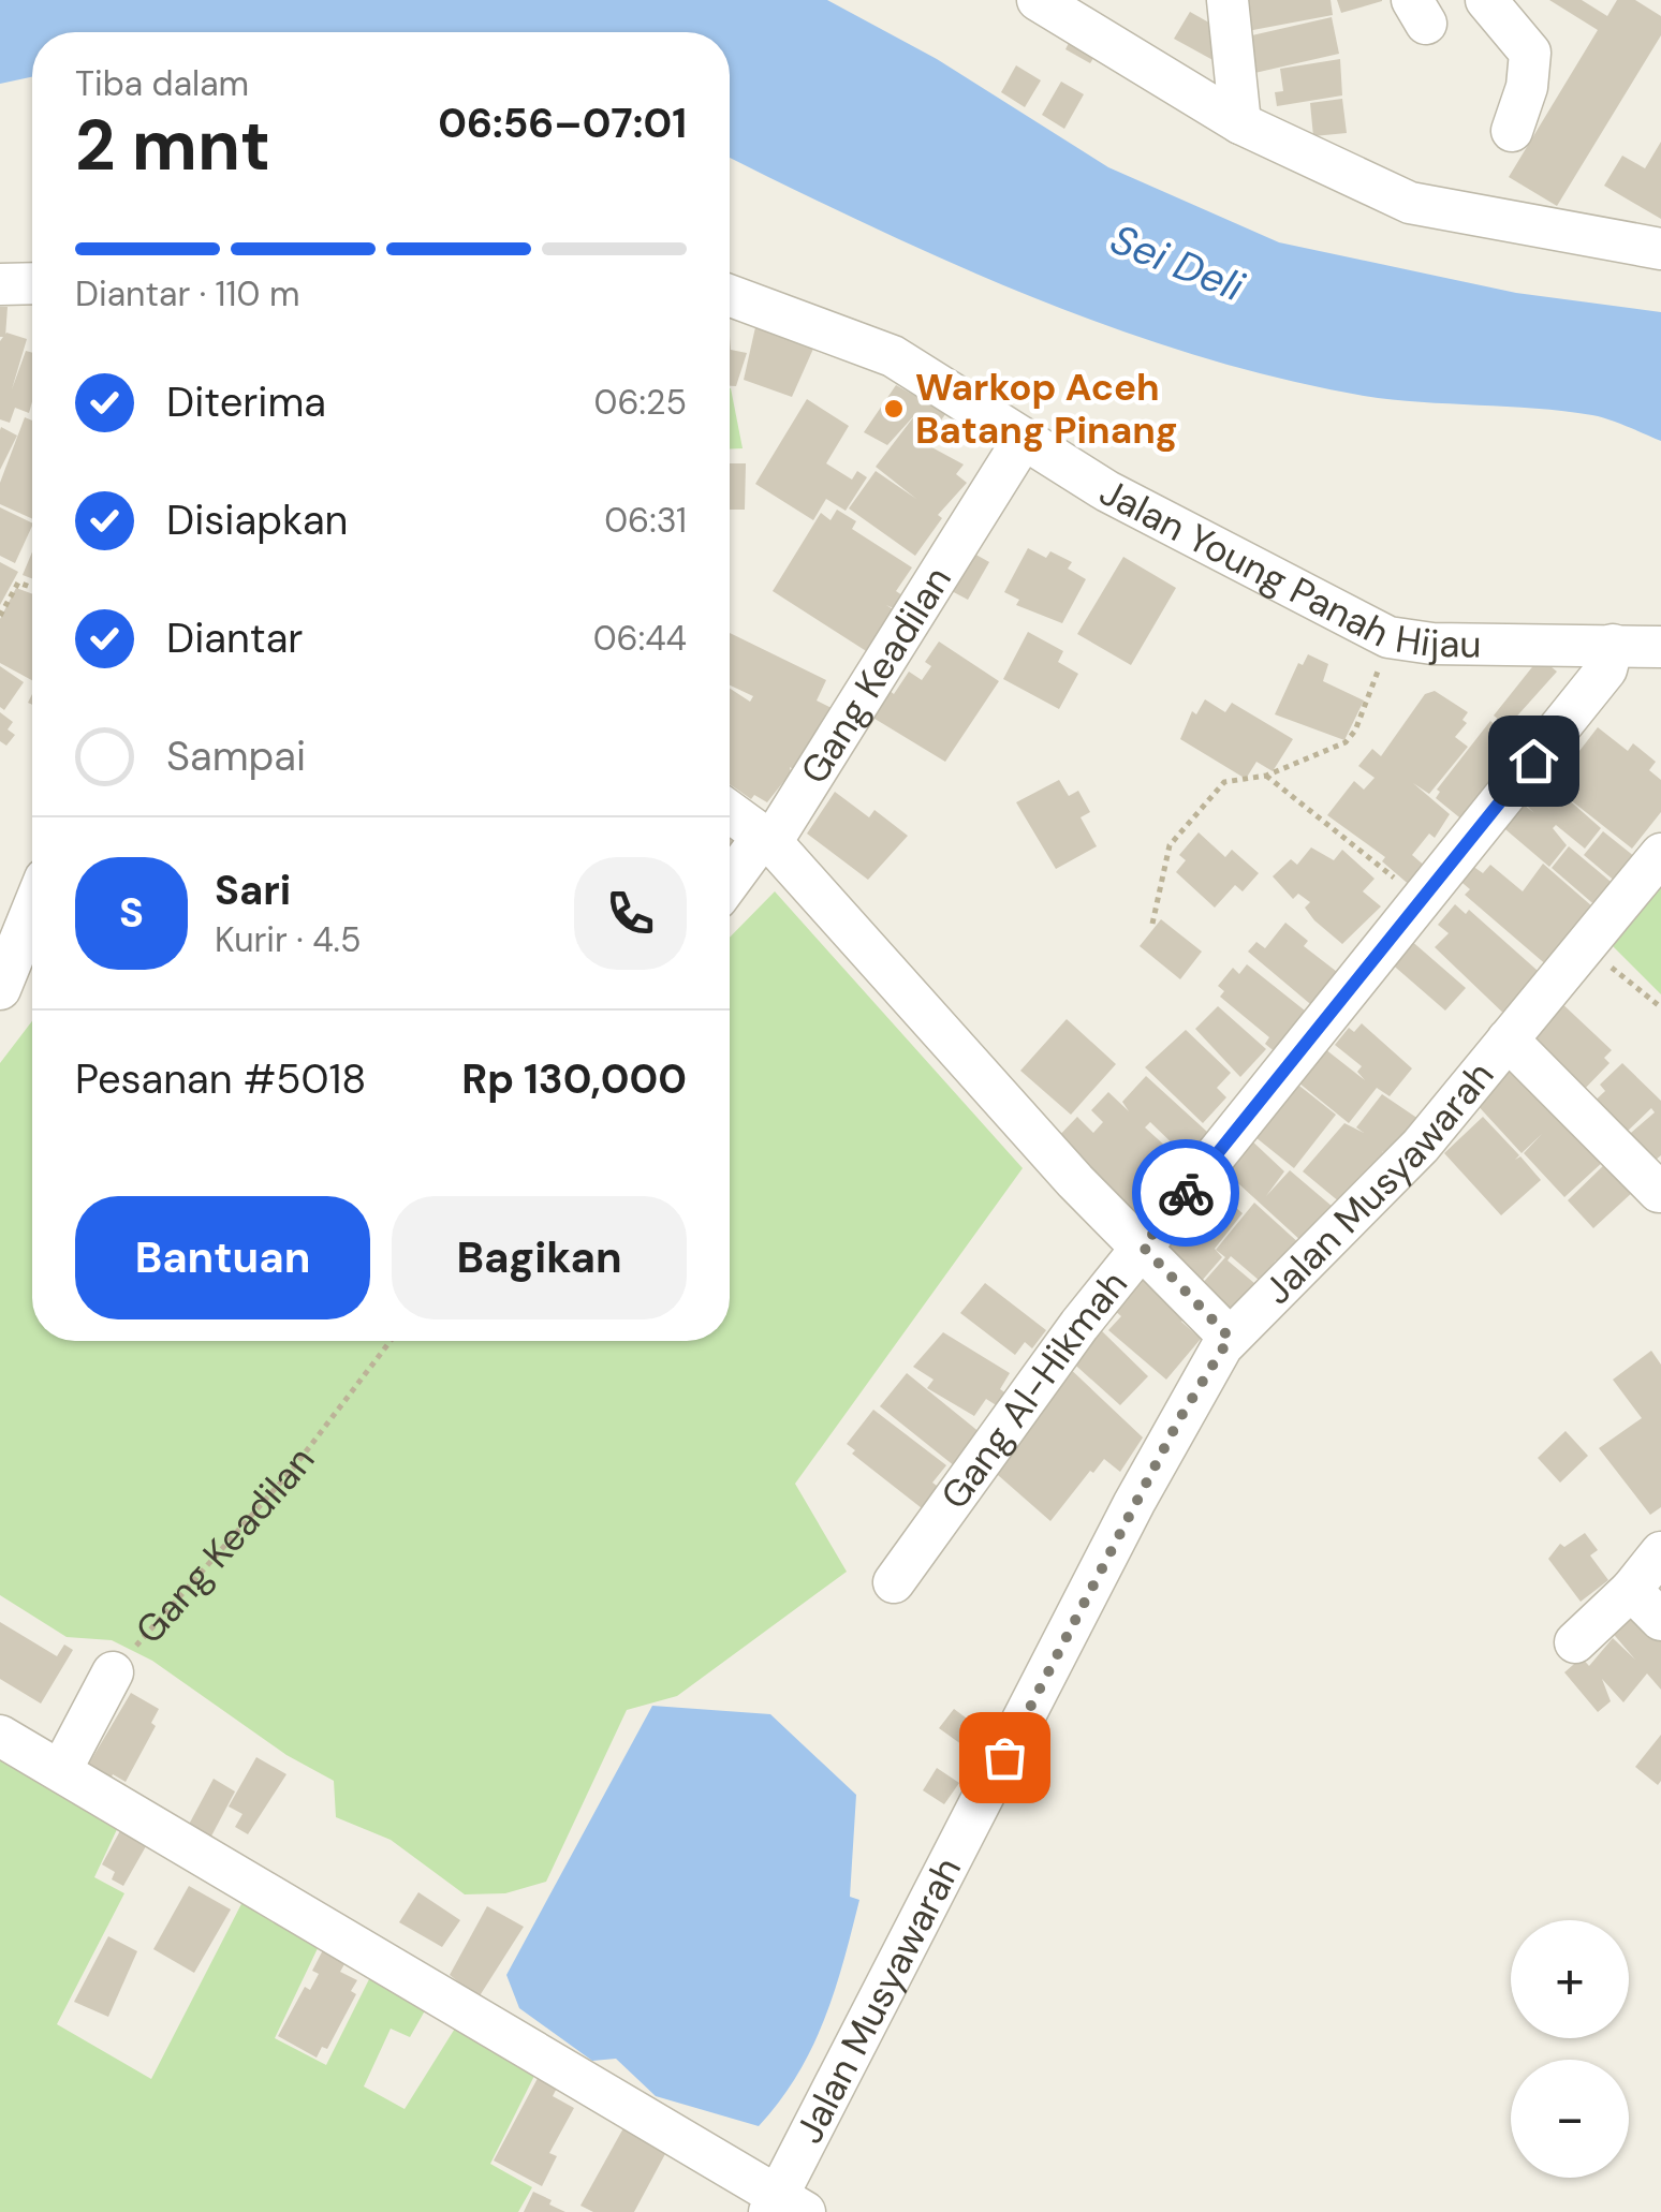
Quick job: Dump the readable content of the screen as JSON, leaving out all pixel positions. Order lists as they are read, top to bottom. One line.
{"streets":{"street":["Jalan Young Panah Hijau","Gang Keadilan","Jalan Musyawarah","Gang Al-Hikmah"]},"crossings":[["Jalan Young Panah Hijau","Gang Keadilan"],["Jalan Young Panah Hijau","Gang Al-Hikmah"]],"water":["Sei Deli"],"places":["Warkop Aceh Batang Pinang"],"page":{"heading":["2 mnt","Tiba dalam","06:56–07:01"],"panel":["Sari","Kurir · 4.5","Pesanan #5018","Rp 130,000"],"bar":"Diantar · 110 m","list":[["Diterima","06:25"],["Disiapkan","06:31"],["Diantar","06:44"],"Sampai"],"round":"S","buttons":["Bantuan","Bagikan"],"map_buttons":["+","−"]}}
